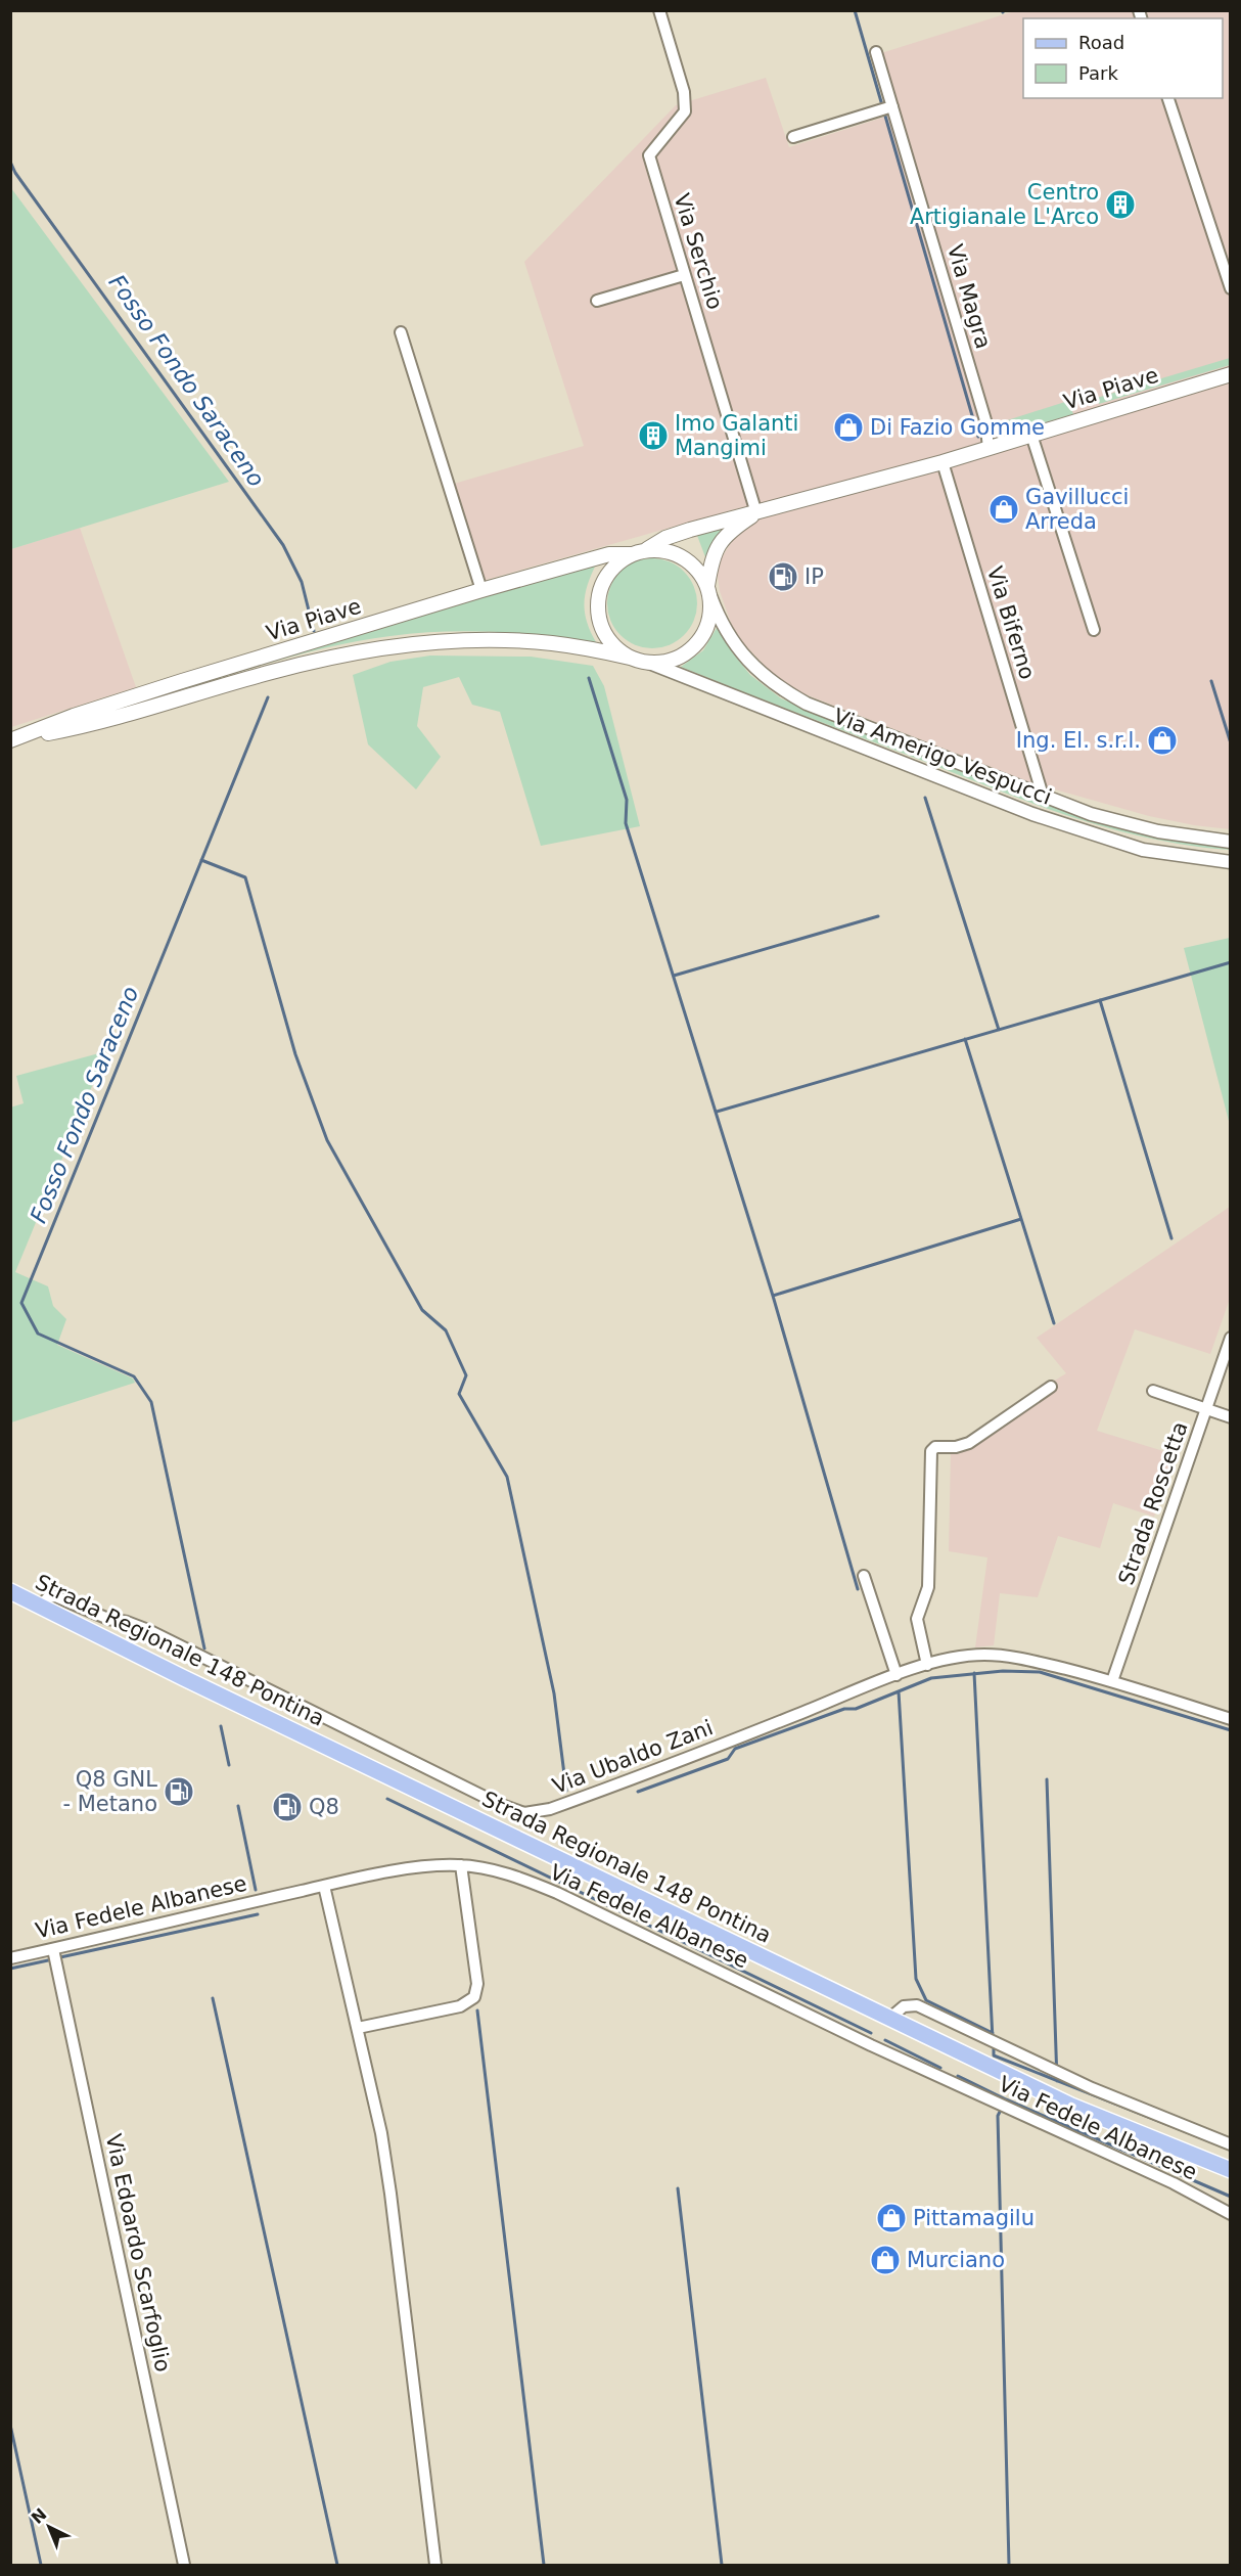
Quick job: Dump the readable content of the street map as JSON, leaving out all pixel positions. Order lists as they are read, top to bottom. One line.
{"streets":{"main road":["Via Piave","Strada Regionale 148 Pontina"],"street":["Via Serchio","Via Magra","Via Biferno","Via Amerigo Vespucci","Strada Roscetta","Via Ubaldo Zani","Via Fedele Albanese","Via Edoardo Scarfoglio"]},"crossings":[["Via Serchio","Via Piave"],["Via Magra","Via Piave"],["Via Piave","Via Biferno"],["Via Piave","Via Amerigo Vespucci"],["Via Biferno","Via Amerigo Vespucci"],["Strada Roscetta","Via Ubaldo Zani"],["Strada Regionale 148 Pontina","Via Ubaldo Zani"],["Via Fedele Albanese","Via Edoardo Scarfoglio"]],"water":["Fosso Fondo Saraceno"],"places":{"building":["Centro Artigianale L'Arco","Imo Galanti Mangimi"],"shop":["Di Fazio Gomme","Gavillucci Arreda","Ing. El. s.r.l.","Pittamagilu","Murciano"],"fuel station":["IP","Q8 GNL - Metano","Q8"]},"legend":["Road","Park"],"north":"top left"}
